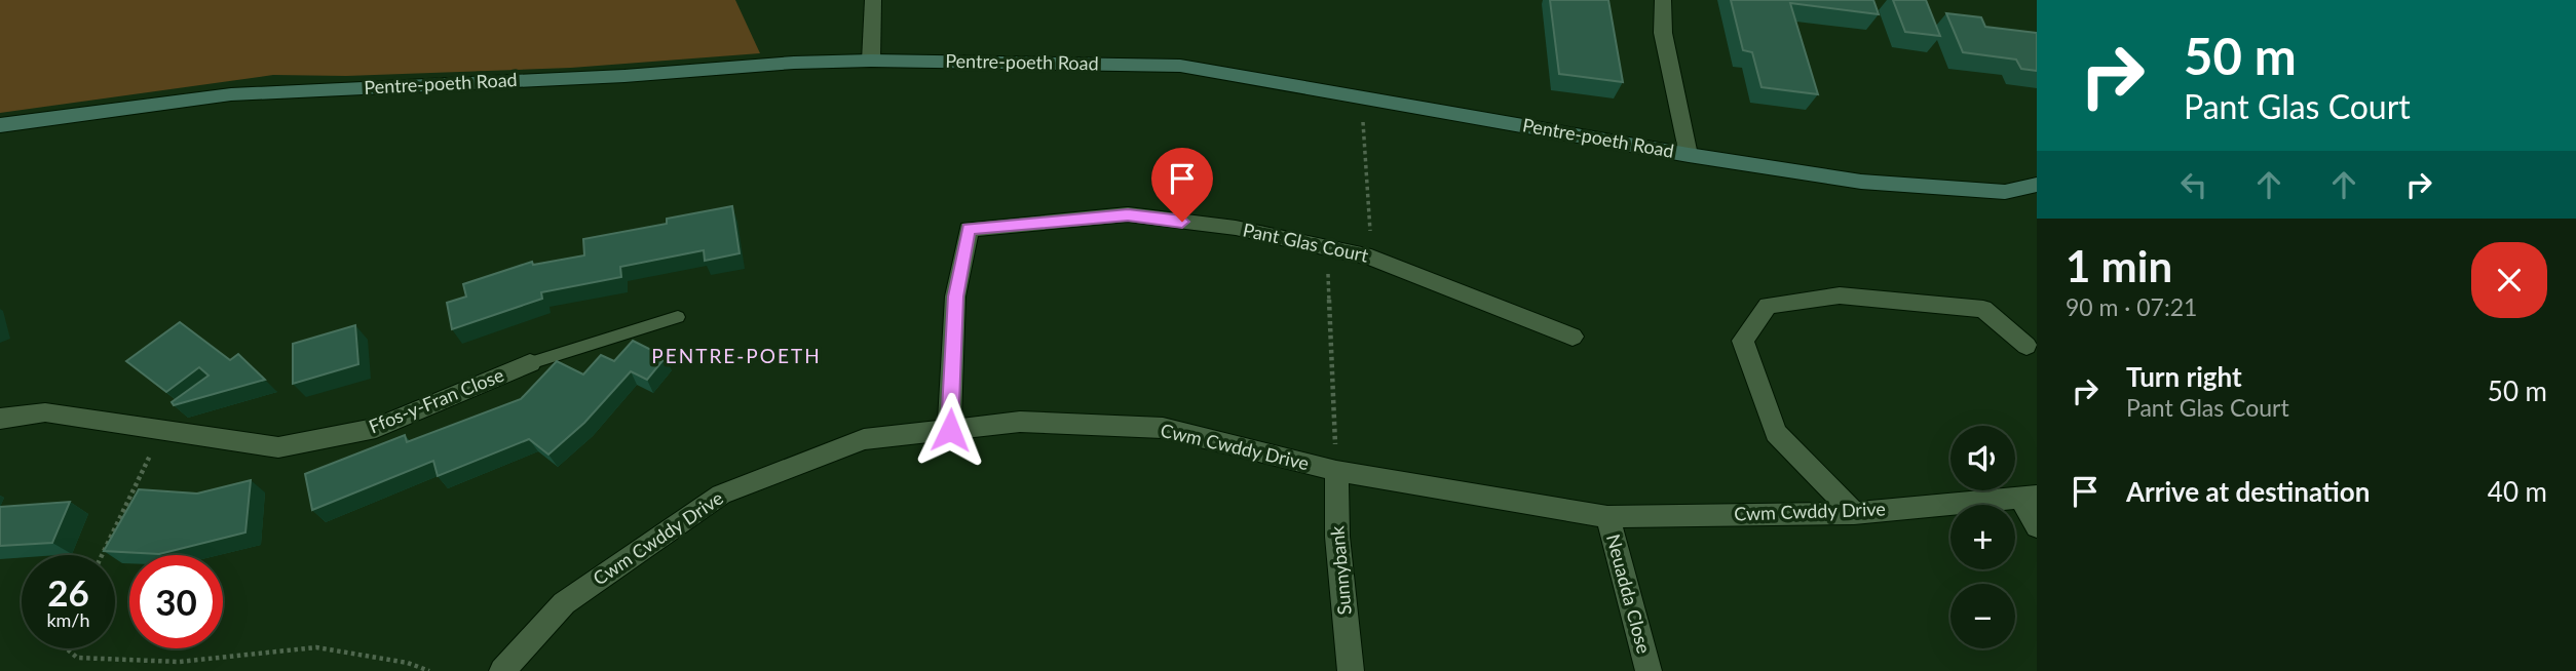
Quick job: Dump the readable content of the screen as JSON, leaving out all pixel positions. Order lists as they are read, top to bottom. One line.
{"streets":{"street":["Pentre-poeth Road","Pant Glas Court","Ffos-y-Fran Close","Cwm Cwddy Drive","Sunnybank","Neuadda Close"]},"crossings":[["Pant Glas Court","Cwm Cwddy Drive"],["Cwm Cwddy Drive","Sunnybank"],["Cwm Cwddy Drive","Neuadda Close"]],"districts":["PENTRE-POETH"],"page":{"turn":["50 m","Pant Glas Court"],"heading":["1 min","90 m · 07:21"],"list":[{"name":"Turn right","note":"Pant Glas Court","value":"50 m"},{"name":"Arrive at destination","value":"40 m"}],"map_buttons":["+","−"],"speed":"26 km/h","limit":"30"}}
